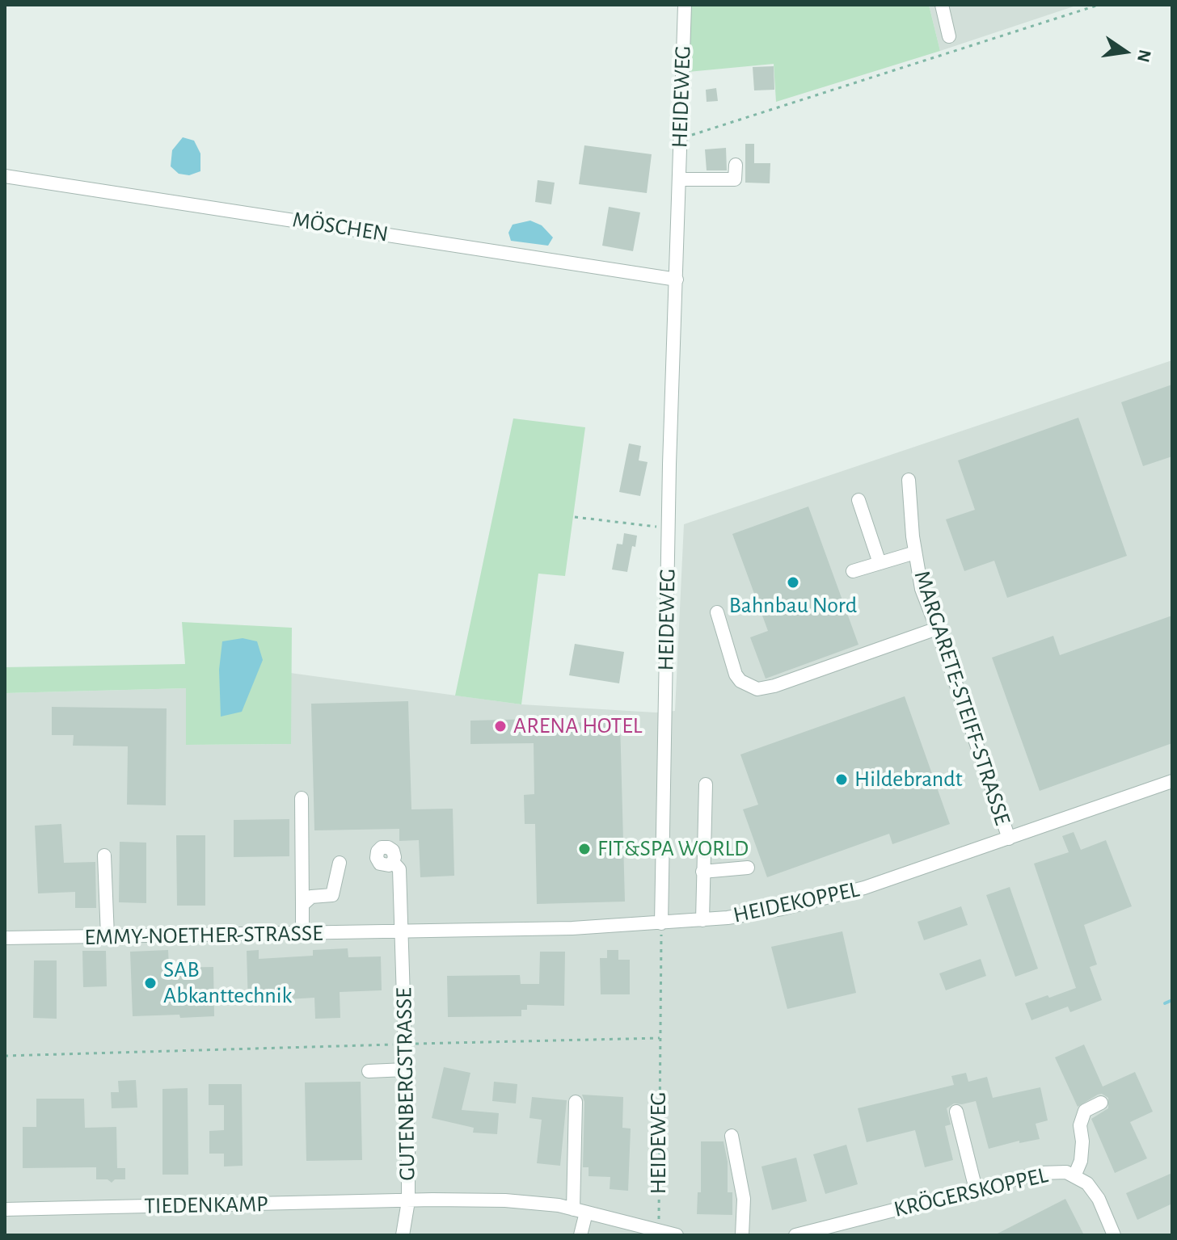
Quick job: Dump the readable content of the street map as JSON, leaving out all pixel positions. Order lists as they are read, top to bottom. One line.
{"streets":{"street":["HEIDEWEG","MÖSCHEN","MARGARETE-STEIFF-STRASSE","HEIDEKOPPEL","EMMY-NOETHER-STRASSE","GUTENBERGSTRASSE","KRÖGERSKOPPEL","TIEDENKAMP"]},"crossings":[["HEIDEWEG","MÖSCHEN"],["HEIDEWEG","HEIDEKOPPEL"],["MARGARETE-STEIFF-STRASSE","HEIDEKOPPEL"],["HEIDEKOPPEL","EMMY-NOETHER-STRASSE"],["HEIDEKOPPEL","GUTENBERGSTRASSE"],["EMMY-NOETHER-STRASSE","GUTENBERGSTRASSE"],["GUTENBERGSTRASSE","TIEDENKAMP"]],"places":["Bahnbau Nord","ARENA HOTEL","Hildebrandt","FIT&SPA WORLD","SAB Abkanttechnik"],"north":"right"}
